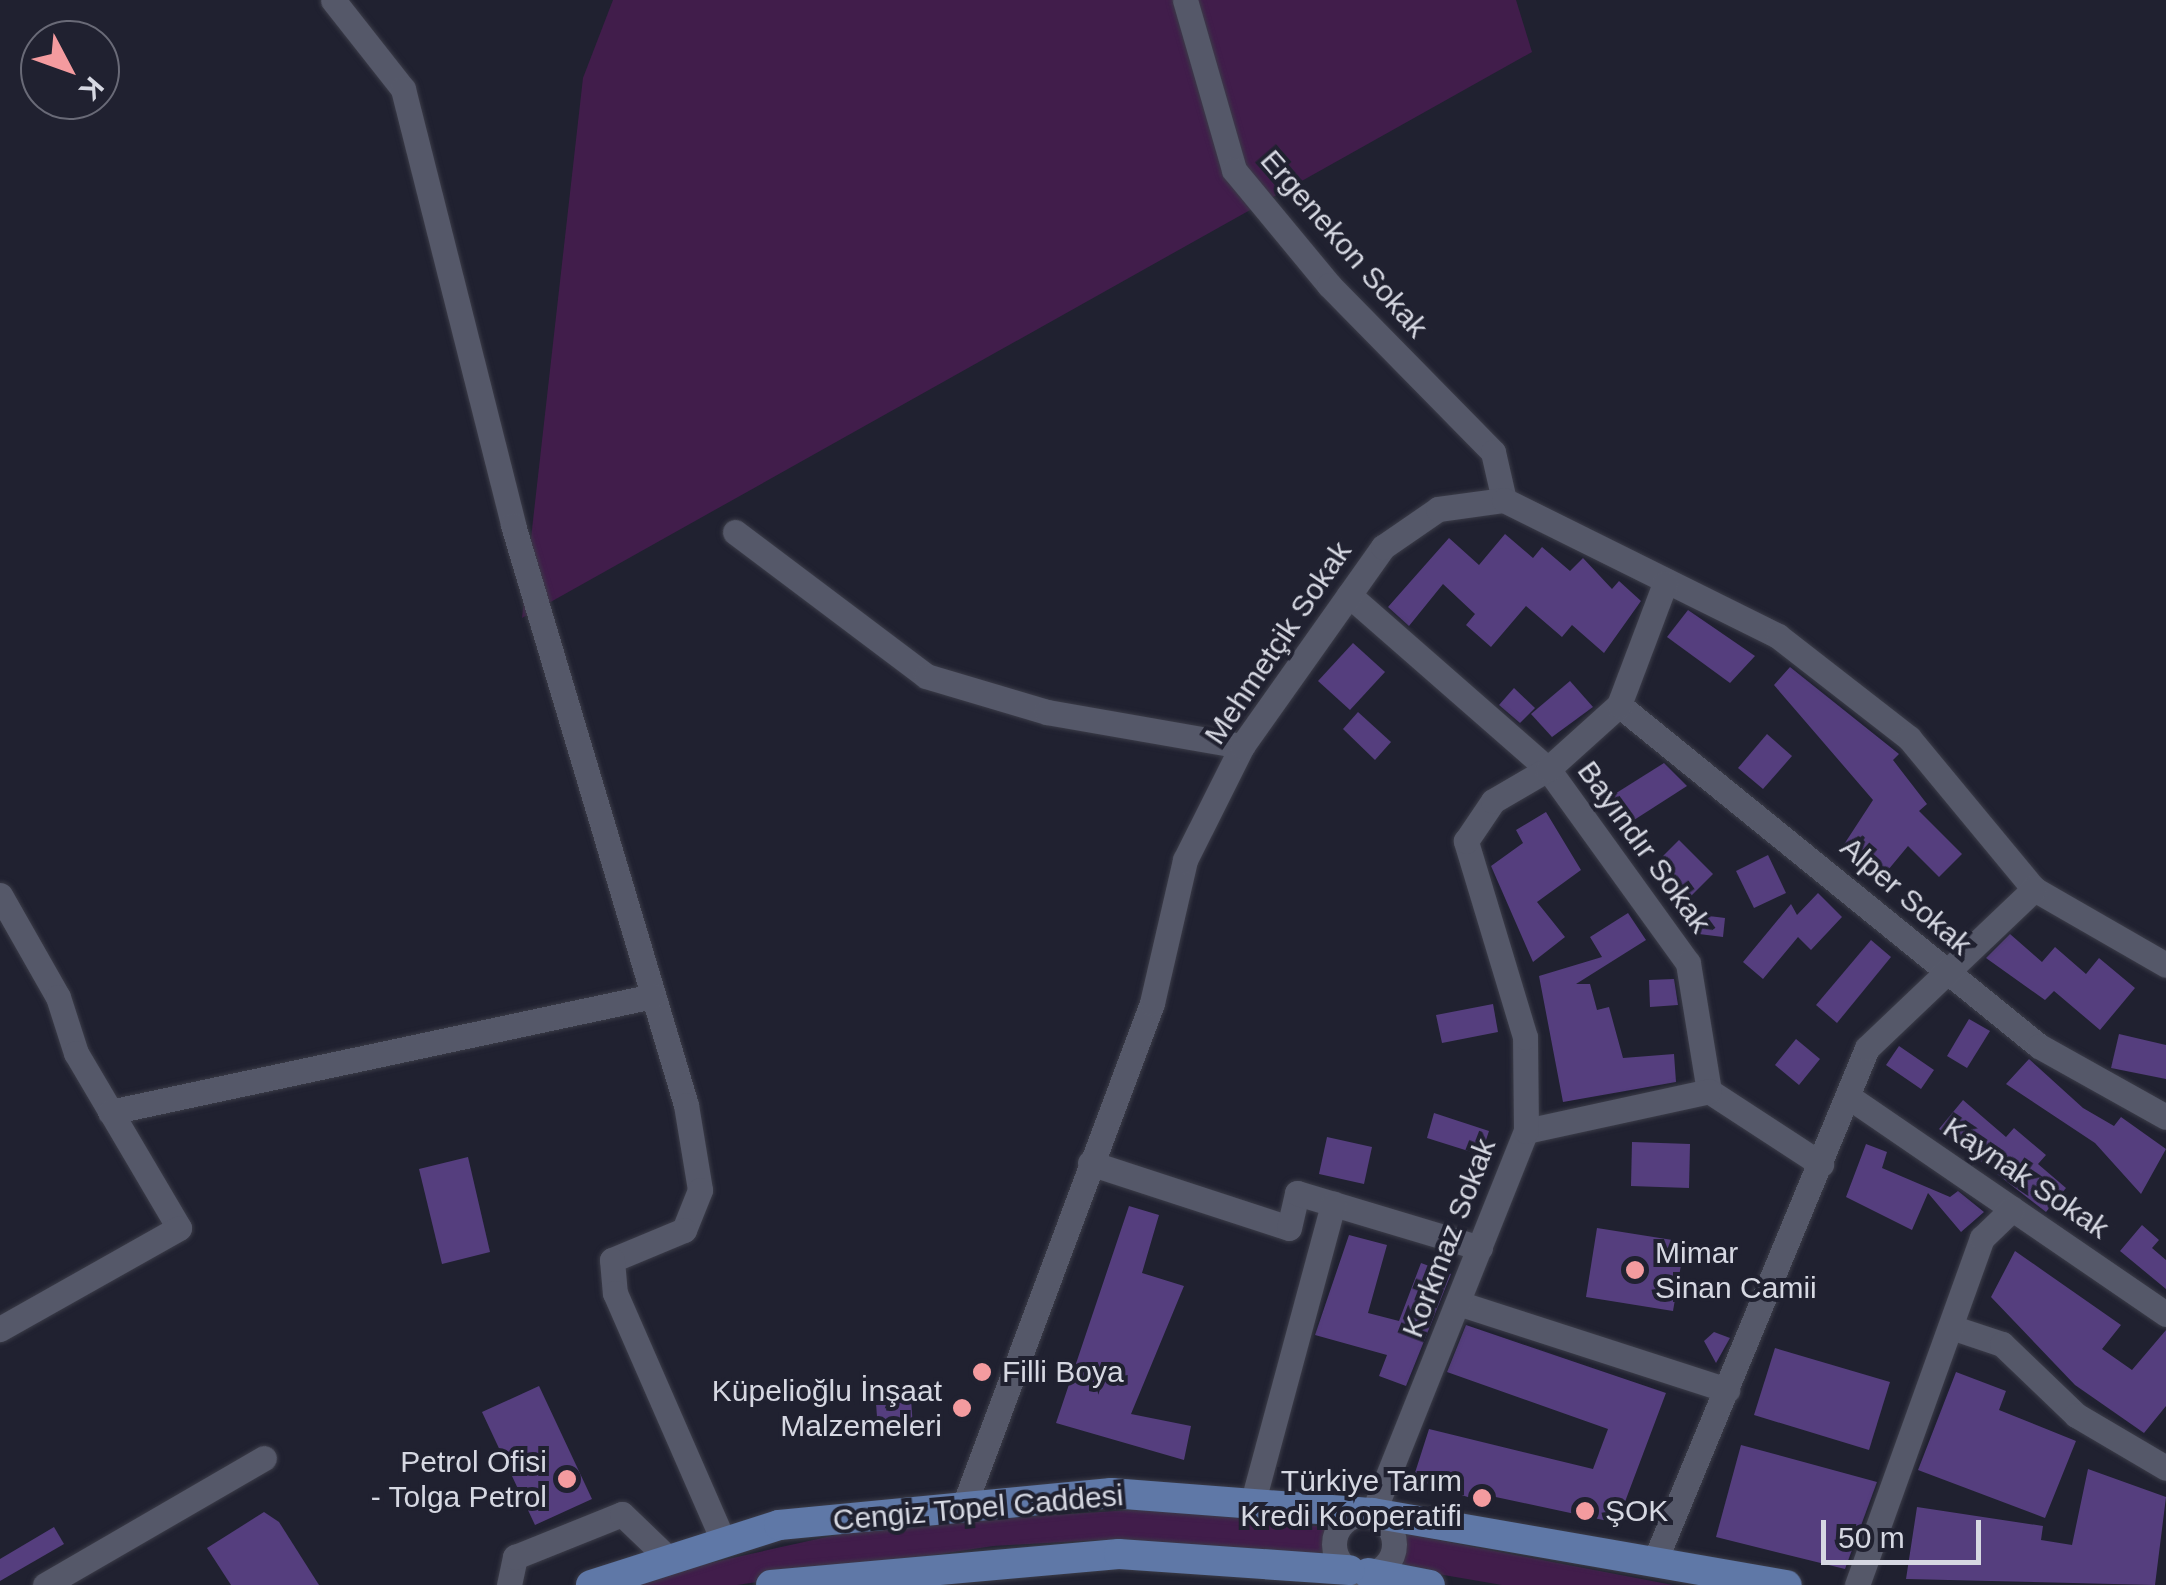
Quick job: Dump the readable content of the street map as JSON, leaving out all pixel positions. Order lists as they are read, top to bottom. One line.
{"streets":{"main road":["Cengiz Topel Caddesi"],"street":["Ergenekon Sokak","Mehmetçik Sokak","Bayındır Sokak","Alper Sokak","Kaynak Sokak","Korkmaz Sokak"]},"crossings":[["Ergenekon Sokak","Mehmetçik Sokak"],["Mehmetçik Sokak","Bayındır Sokak"],["Mehmetçik Sokak","Cengiz Topel Caddesi"],["Bayındır Sokak","Korkmaz Sokak"],["Alper Sokak","Korkmaz Sokak"],["Korkmaz Sokak","Cengiz Topel Caddesi"]],"places":["Mimar Sinan Camii","Filli Boya","Küpelioğlu İnşaat Malzemeleri","Petrol Ofisi - Tolga Petrol","Türkiye Tarım Kredi Kooperatifi","ŞOK"],"scale_bar":"50 m","north":"bottom right"}
